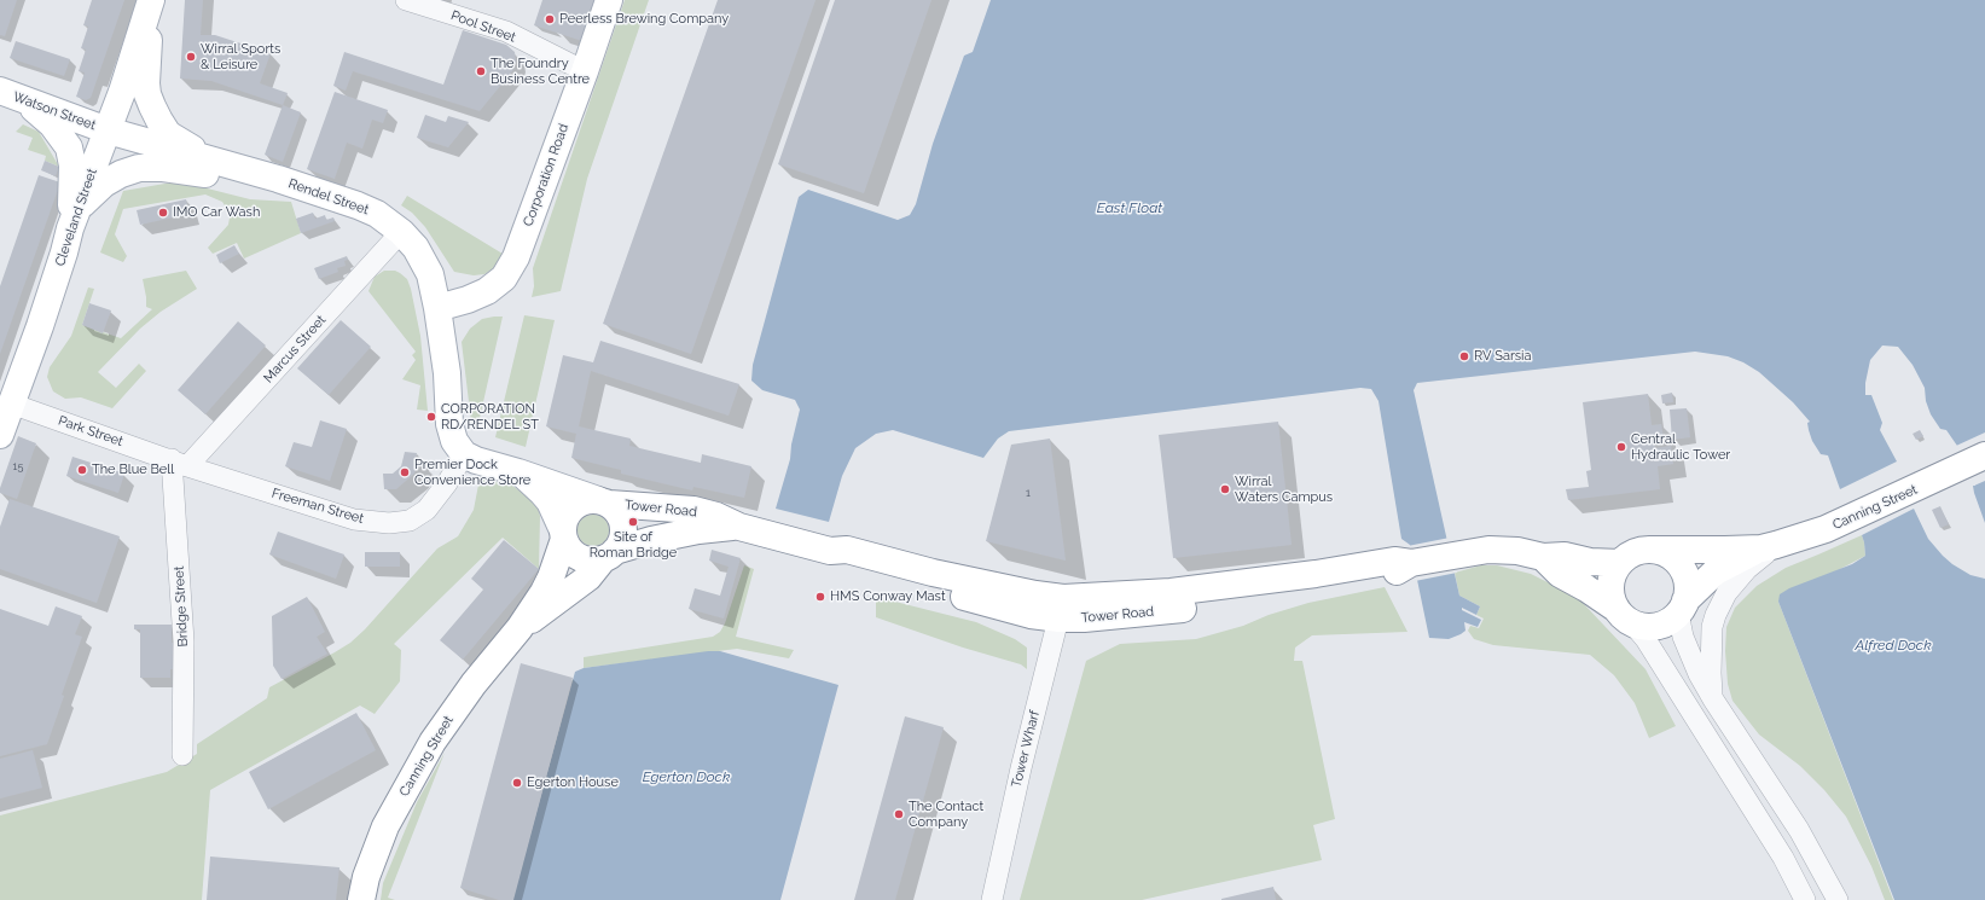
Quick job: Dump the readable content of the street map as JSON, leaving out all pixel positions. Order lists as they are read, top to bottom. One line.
{"streets":{"main road":["Watson Street","Corporation Road","Rendel Street","Cleveland Street","Canning Street","Tower Road"],"street":["Pool Street","Marcus Street","Park Street","Freeman Street","Bridge Street","Tower Wharf"]},"crossings":[["Pool Street","Corporation Road"],["Watson Street","Rendel Street"],["Watson Street","Cleveland Street"],["Corporation Road","Rendel Street"],["Rendel Street","Cleveland Street"],["Rendel Street","Marcus Street"],["Rendel Street","Freeman Street"],["Cleveland Street","Park Street"],["Marcus Street","Park Street"],["Marcus Street","Freeman Street"],["Marcus Street","Bridge Street"],["Park Street","Freeman Street"],["Park Street","Bridge Street"],["Freeman Street","Bridge Street"],["Canning Street","Tower Road"],["Tower Road","Tower Wharf"]],"water":["East Float","Alfred Dock","Egerton Dock"],"places":["Peerless Brewing Company","Wirral Sports & Leisure","The Foundry Business Centre","IMO Car Wash","RV Sarsia","CORPORATION RD/RENDEL ST","Central Hydraulic Tower","The Blue Bell","Premier Dock Convenience Store","Wirral Waters Campus","Site of Roman Bridge","HMS Conway Mast","Egerton House","The Contact Company"],"house_numbers":["15","1"]}
